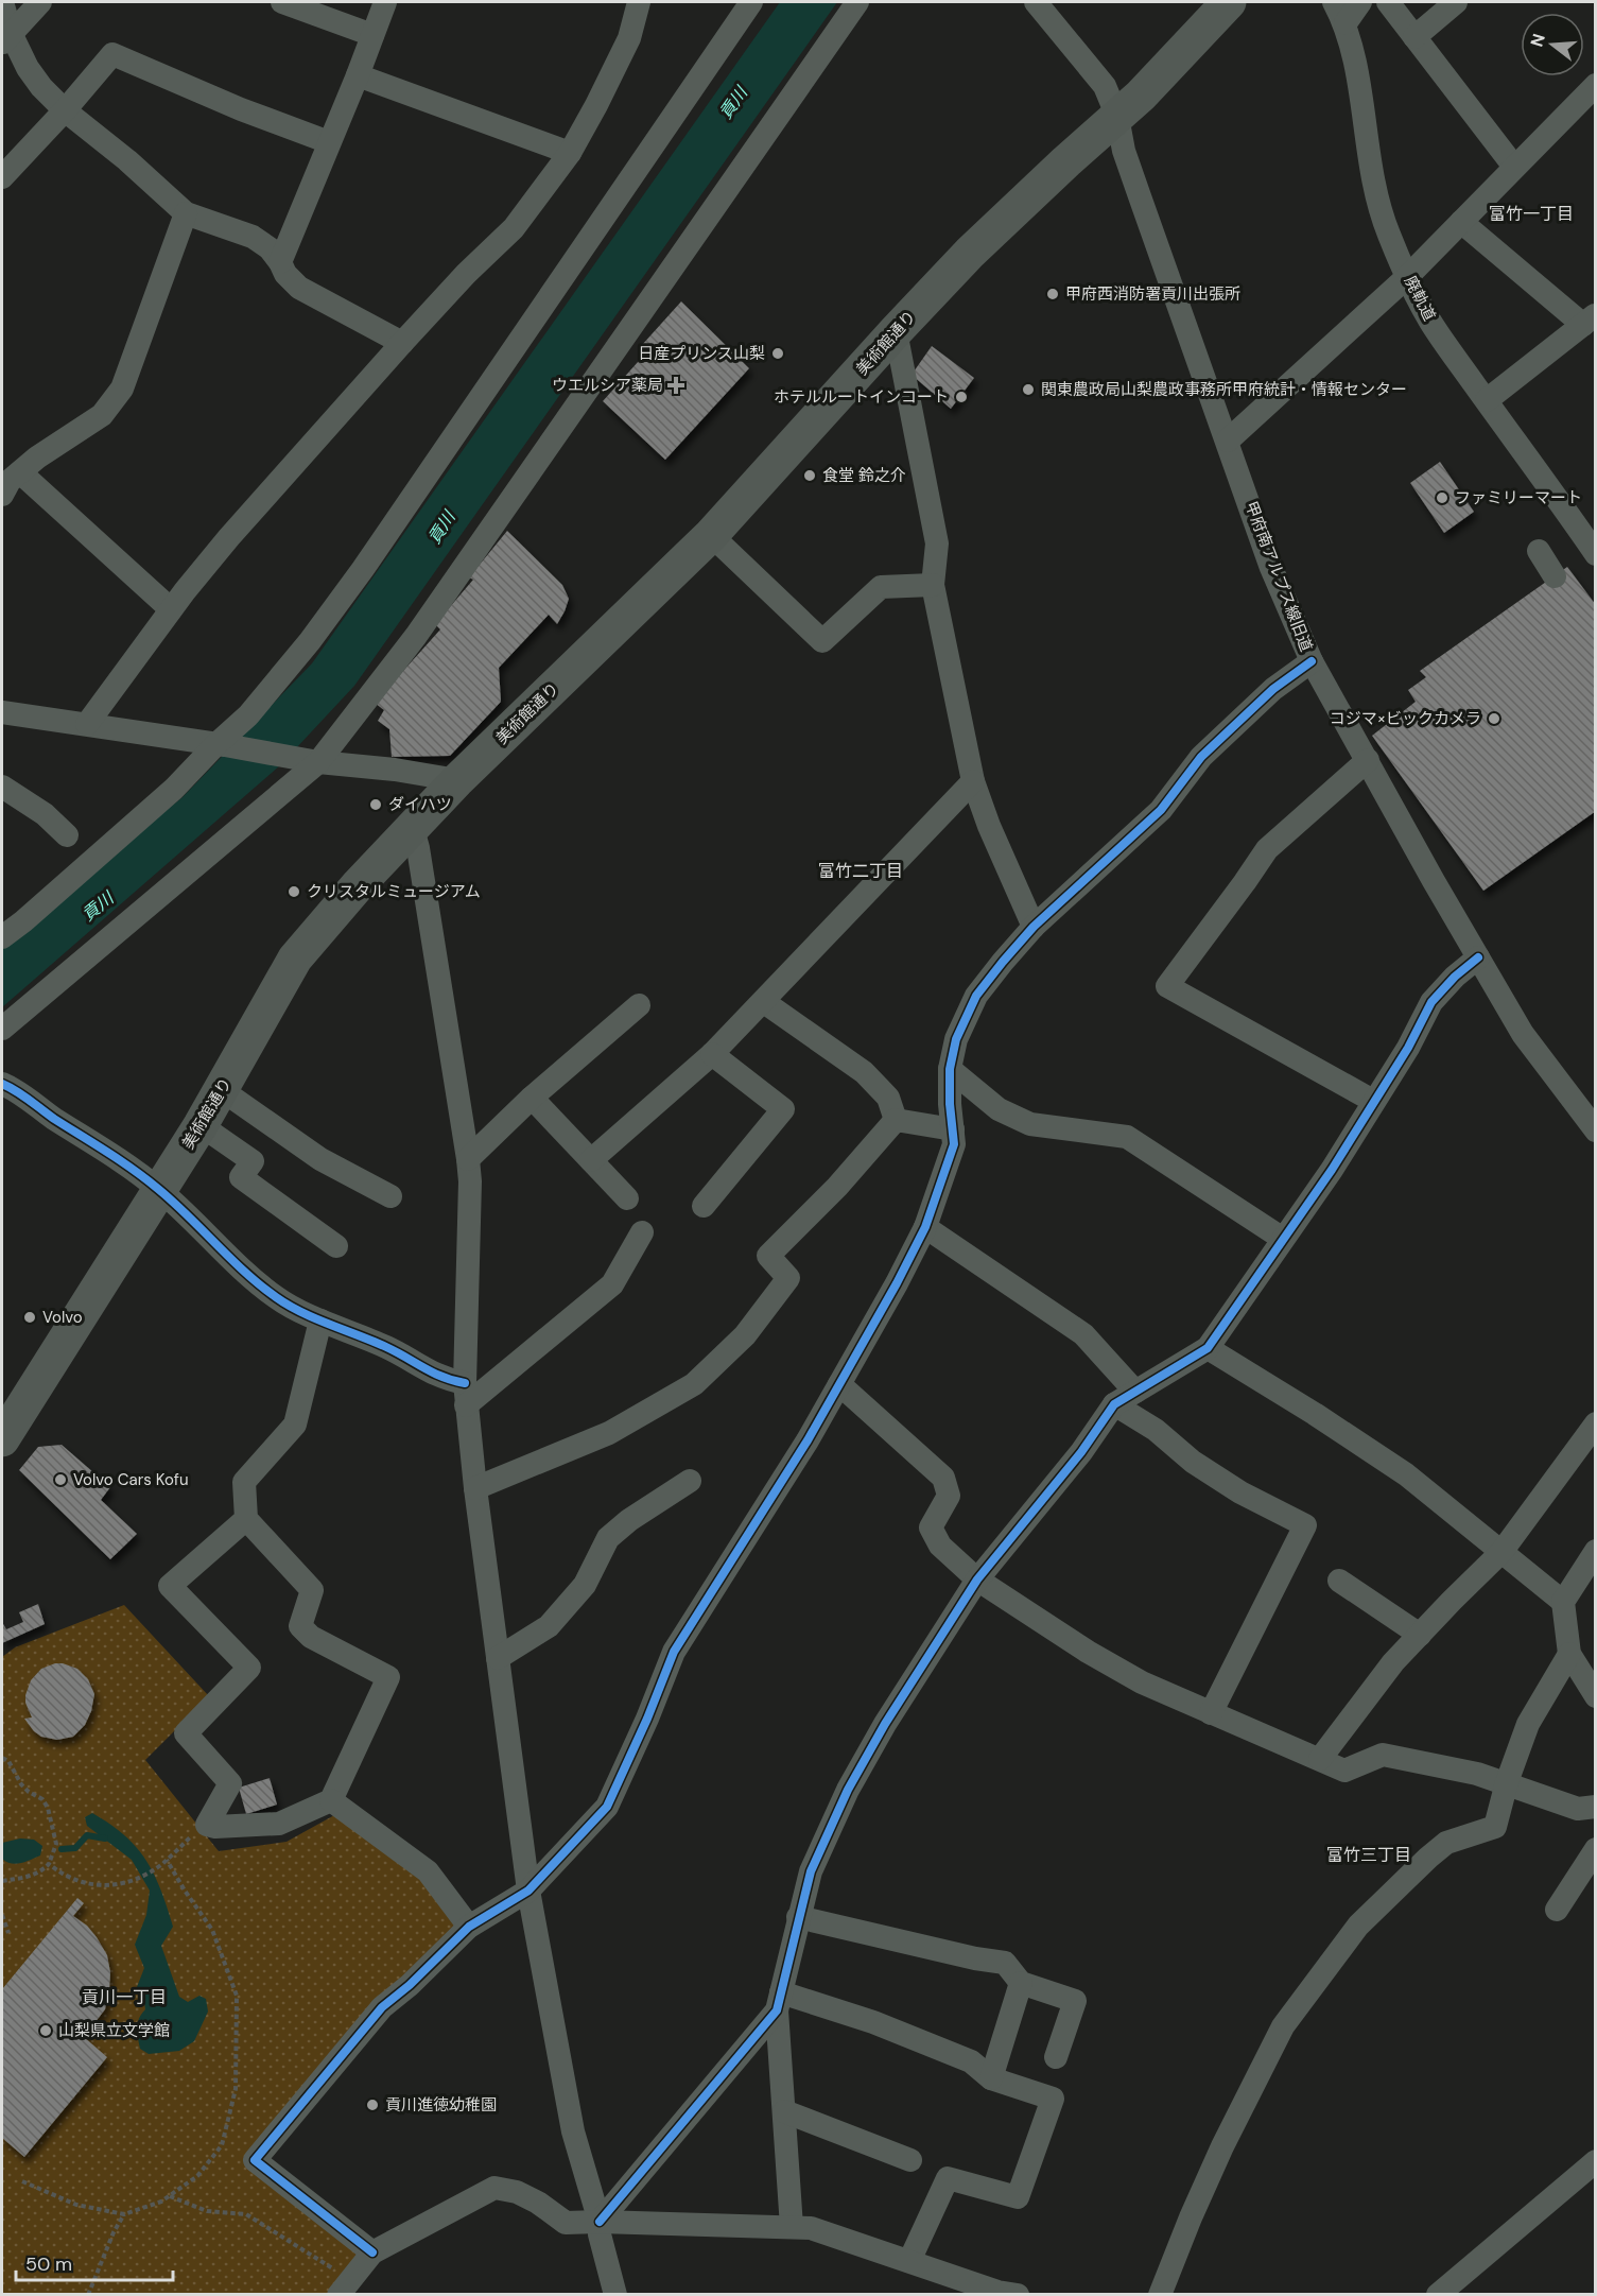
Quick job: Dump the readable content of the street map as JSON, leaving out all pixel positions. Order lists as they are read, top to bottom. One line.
{"streets":{"highway":["美術館通り"],"street":["廃軌道","甲府南アルプス線旧道"]},"crossings":[["美術館通り","甲府南アルプス線旧道"]],"districts":["富竹一丁目","富竹二丁目","富竹三丁目","貢川一丁目"],"water":["貢川"],"places":{"other":["甲府西消防署貢川出張所","日産プリンス山梨","関東農政局山梨農政事務所甲府統計・情報センター","ホテルルートインコート","食堂 鈴之介","ファミリーマート","コジマ×ビックカメラ","ダイハツ","クリスタルミュージアム","Volvo","Volvo Cars Kofu","山梨県立文学館","貢川進徳幼稚園"],"health":["ウエルシア薬局"]},"scale_bar":"50 m","north":"left"}
